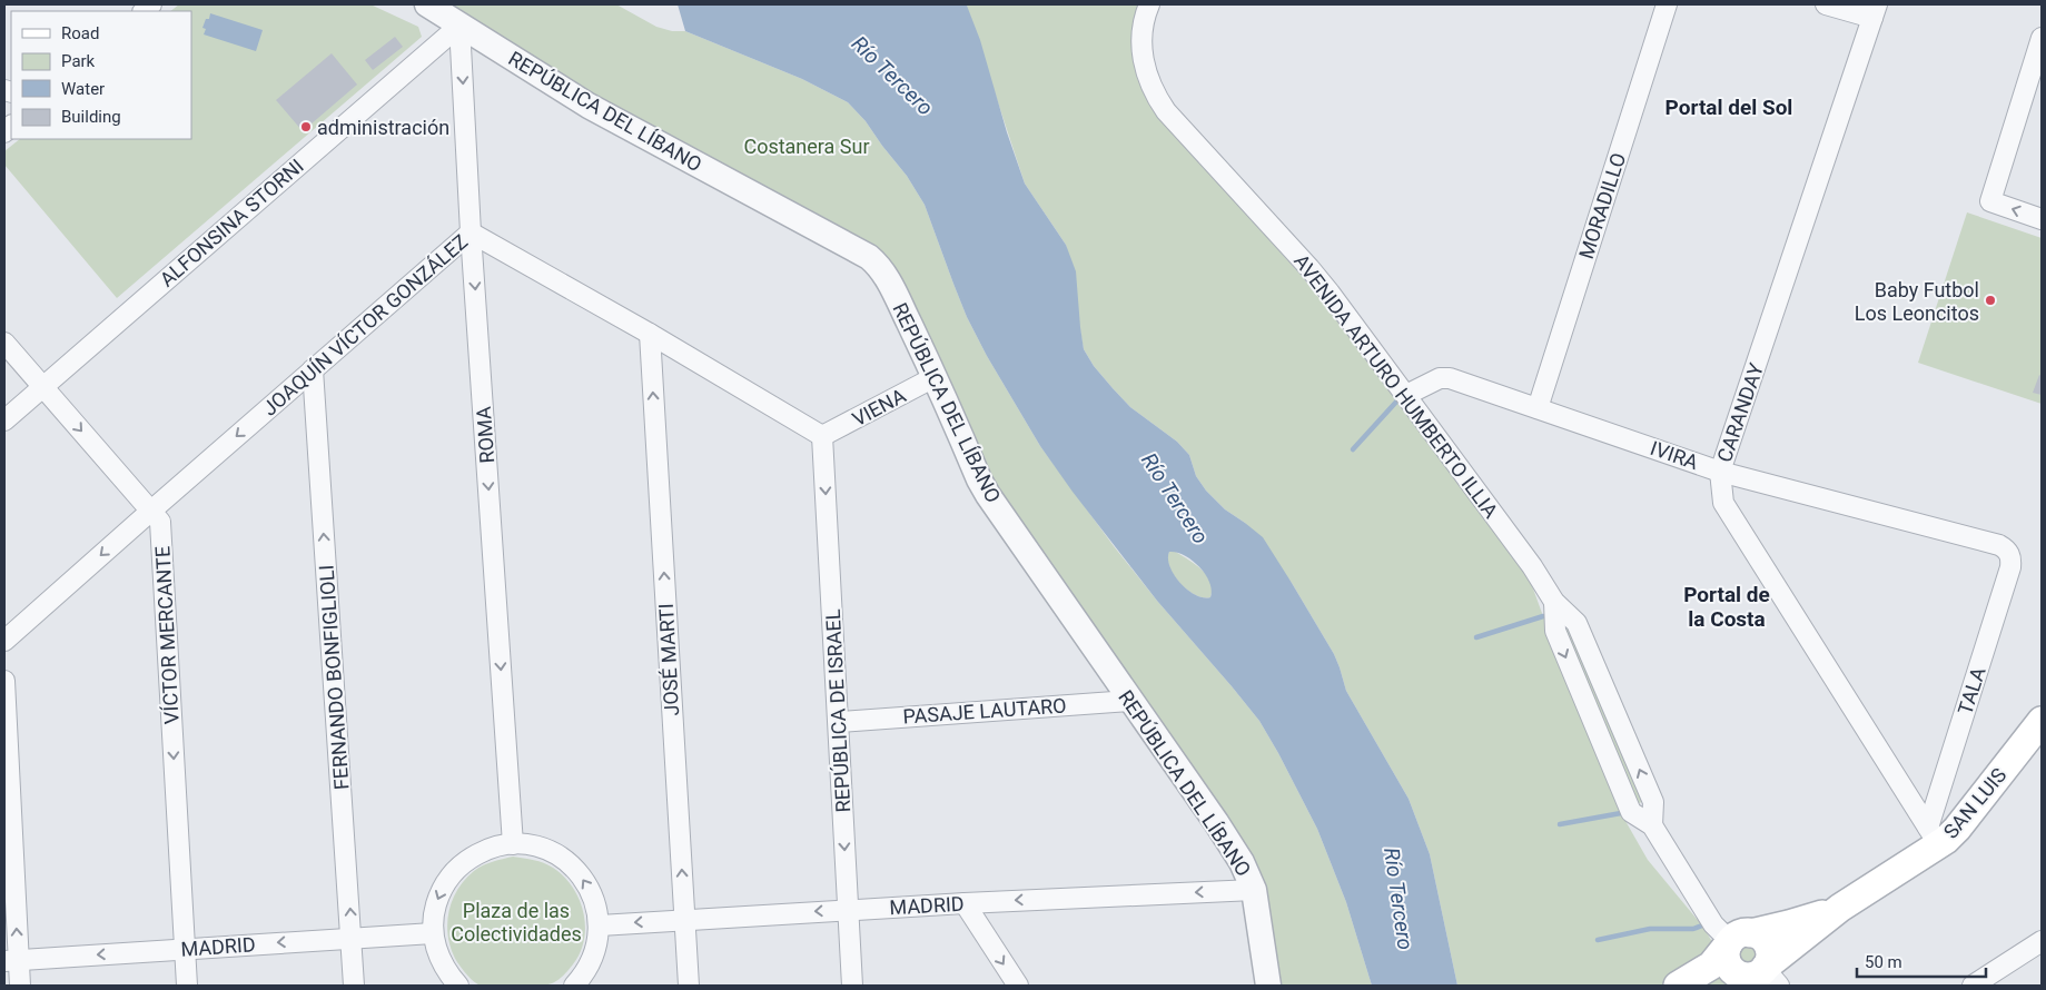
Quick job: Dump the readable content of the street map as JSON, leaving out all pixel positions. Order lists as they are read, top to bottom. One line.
{"streets":{"main road":["SAN LUIS"],"street":["REPÚBLICA DEL LÍBANO","MORADILLO","ALFONSINA STORNI","JOAQUÍN VÍCTOR GONZÁLEZ","AVENIDA ARTURO HUMBERTO ILLIA","VIENA","CARANDAY","ROMA","IVIRA","VÍCTOR MERCANTE","JOSÉ MARTI","FERNANDO BONFIGLIOLI","TALA","REPÚBLICA DE ISRAEL","PASAJE LAUTARO","MADRID"]},"crossings":[["REPÚBLICA DEL LÍBANO","ALFONSINA STORNI"],["REPÚBLICA DEL LÍBANO","VIENA"],["REPÚBLICA DEL LÍBANO","ROMA"],["REPÚBLICA DEL LÍBANO","PASAJE LAUTARO"],["REPÚBLICA DEL LÍBANO","MADRID"],["MORADILLO","IVIRA"],["ALFONSINA STORNI","ROMA"],["ALFONSINA STORNI","VÍCTOR MERCANTE"],["JOAQUÍN VÍCTOR GONZÁLEZ","VIENA"],["JOAQUÍN VÍCTOR GONZÁLEZ","ROMA"],["JOAQUÍN VÍCTOR GONZÁLEZ","VÍCTOR MERCANTE"],["JOAQUÍN VÍCTOR GONZÁLEZ","JOSÉ MARTI"],["JOAQUÍN VÍCTOR GONZÁLEZ","FERNANDO BONFIGLIOLI"],["JOAQUÍN VÍCTOR GONZÁLEZ","REPÚBLICA DE ISRAEL"],["AVENIDA ARTURO HUMBERTO ILLIA","IVIRA"],["AVENIDA ARTURO HUMBERTO ILLIA","SAN LUIS"],["VIENA","REPÚBLICA DE ISRAEL"],["CARANDAY","IVIRA"],["CARANDAY","TALA"],["CARANDAY","SAN LUIS"],["IVIRA","TALA"],["VÍCTOR MERCANTE","MADRID"],["JOSÉ MARTI","MADRID"],["FERNANDO BONFIGLIOLI","MADRID"],["TALA","SAN LUIS"],["REPÚBLICA DE ISRAEL","PASAJE LAUTARO"],["REPÚBLICA DE ISRAEL","MADRID"]],"one_way":["JOAQUÍN VÍCTOR GONZÁLEZ","ROMA","JOSÉ MARTI","FERNANDO BONFIGLIOLI","REPÚBLICA DE ISRAEL","MADRID"],"districts":["Portal del Sol","Portal de la Costa"],"water":["Río Tercero"],"parks":["Costanera Sur","Plaza de las Colectividades"],"places":["administración","Baby Futbol Los Leoncitos"],"legend":["Road","Park","Water","Building"],"scale_bar":"50 m"}
